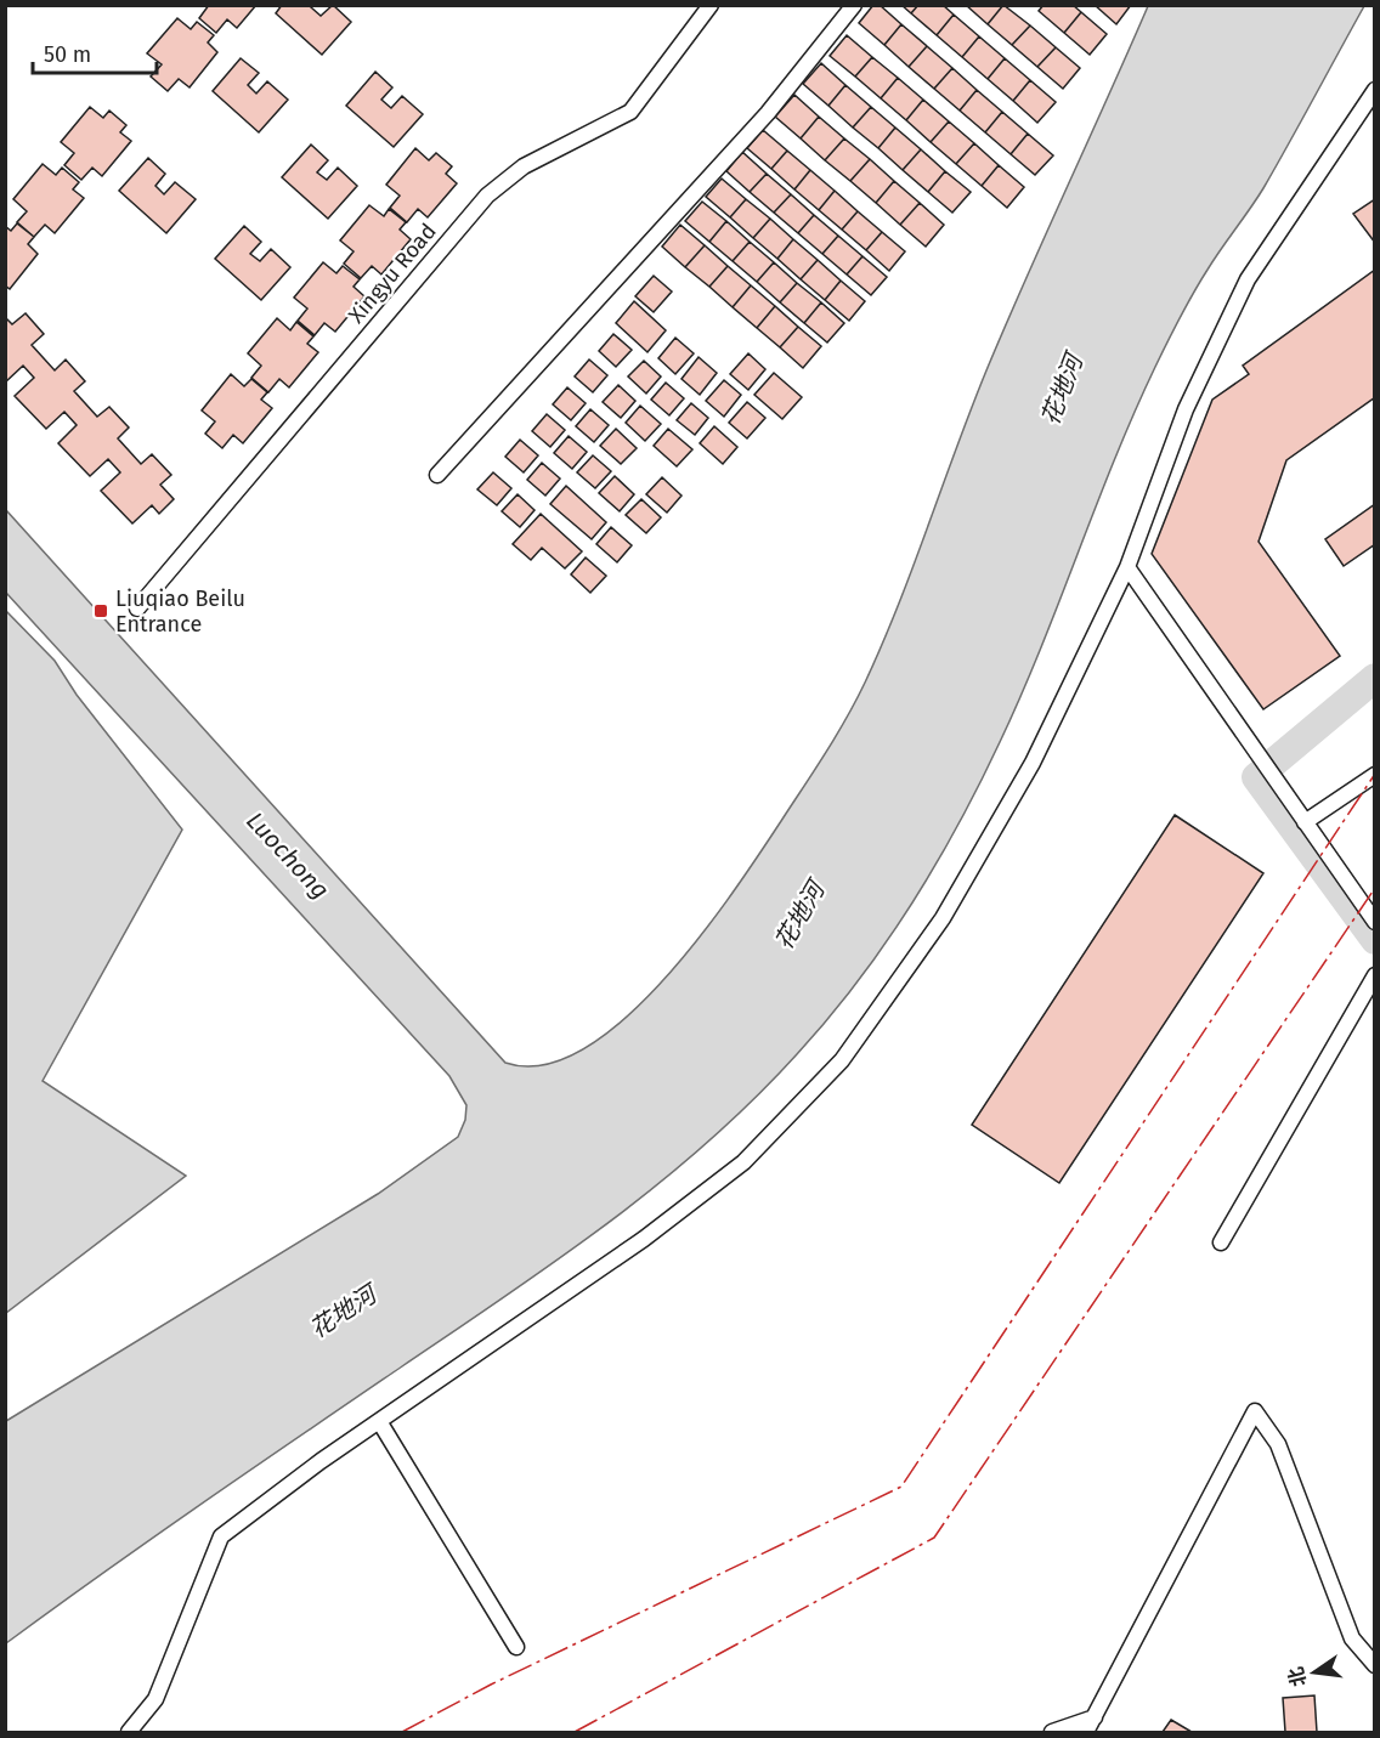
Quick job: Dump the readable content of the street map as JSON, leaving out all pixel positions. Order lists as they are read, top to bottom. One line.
{"streets":{"street":["Xingyu Road"]},"water":["花地河","Luochong"],"places":{"transit":["Liuqiao Beilu Entrance"]},"scale_bar":"50 m","north":"left"}
